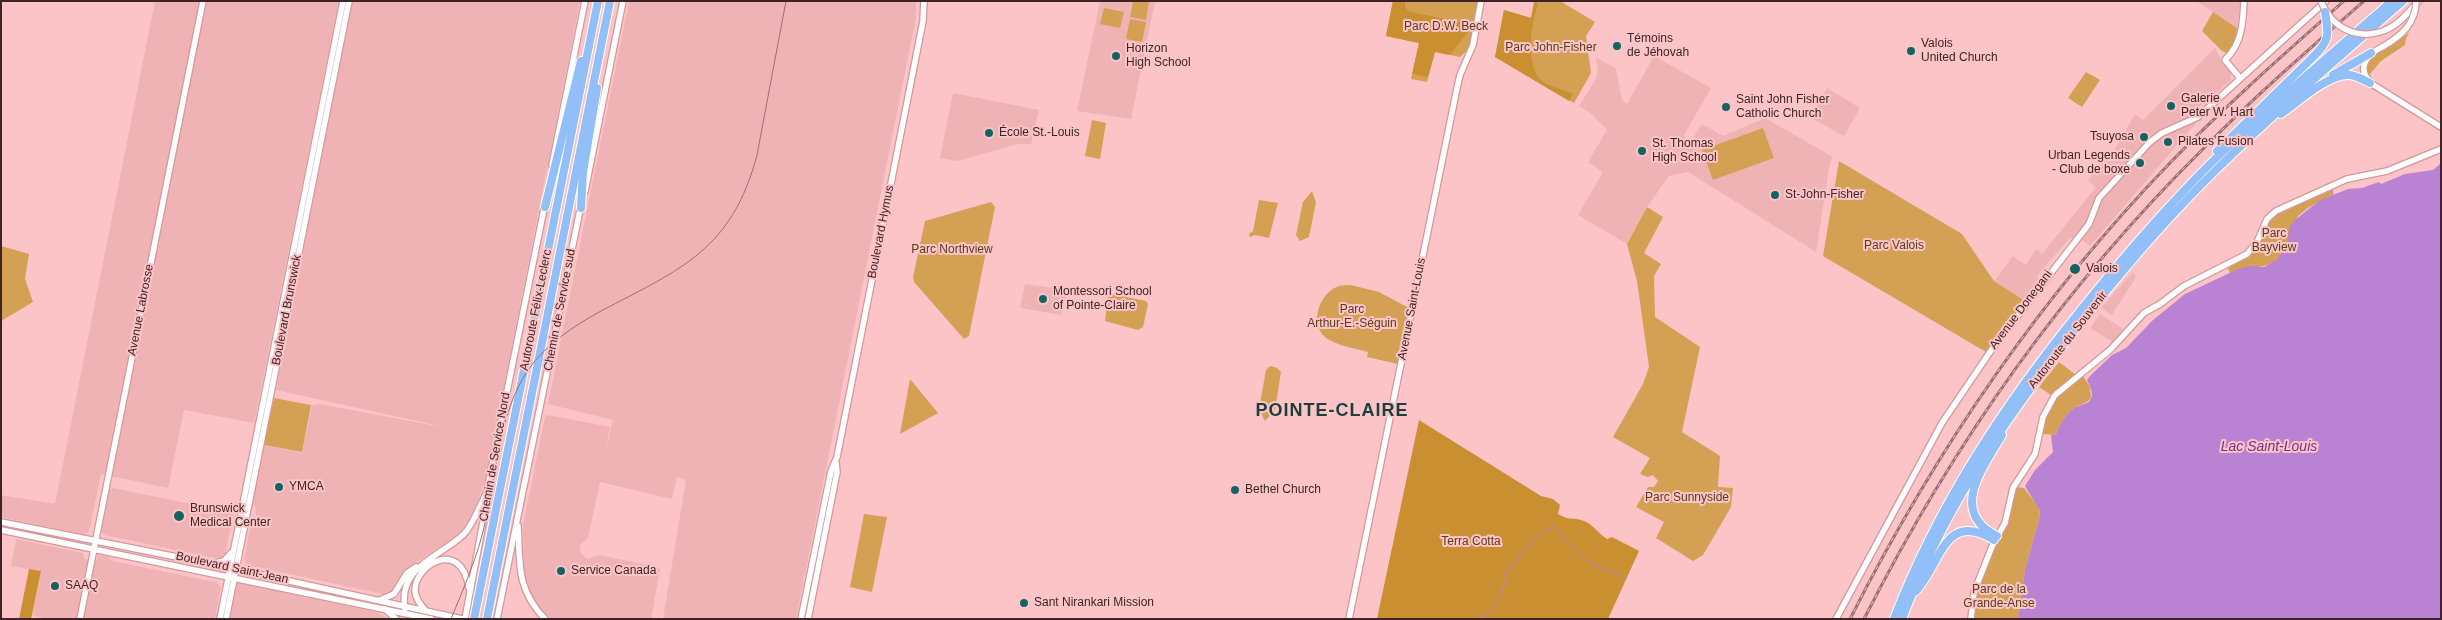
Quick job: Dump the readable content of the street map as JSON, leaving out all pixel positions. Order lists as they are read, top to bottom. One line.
{"streets":{"highway":["Autoroute Félix-Leclerc","Autoroute du Souvenir"],"street":["Boulevard Hymus","Avenue Saint-Louis","Avenue Labrosse","Boulevard Brunswick","Chemin de Service sud","Avenue Donegani","Chemin de Service Nord","Boulevard Saint-Jean"]},"crossings":[["Avenue Labrosse","Boulevard Saint-Jean"],["Boulevard Brunswick","Boulevard Saint-Jean"],["Chemin de Service Nord","Boulevard Saint-Jean"]],"districts":["POINTE-CLAIRE"],"water":["Lac Saint-Louis"],"parks":["Parc D.W. Beck","Parc John-Fisher","Parc Bayview","Parc Valois","Parc Northview","Parc Arthur-E.-Séguin","Parc Sunnyside","Terra Cotta","Parc de la Grande-Anse"],"places":["Témoins de Jéhovah","Valois United Church","Horizon High School","Galerie Peter W. Hart","Saint John Fisher Catholic Church","École St.-Louis","Tsuyosa","Pilates Fusion","St. Thomas High School","Urban Legends - Club de boxe","St-John-Fisher","Valois","Montessori School of Pointe-Claire","YMCA","Bethel Church","Brunswick Medical Center","Service Canada","SAAQ","Sant Nirankari Mission"]}
